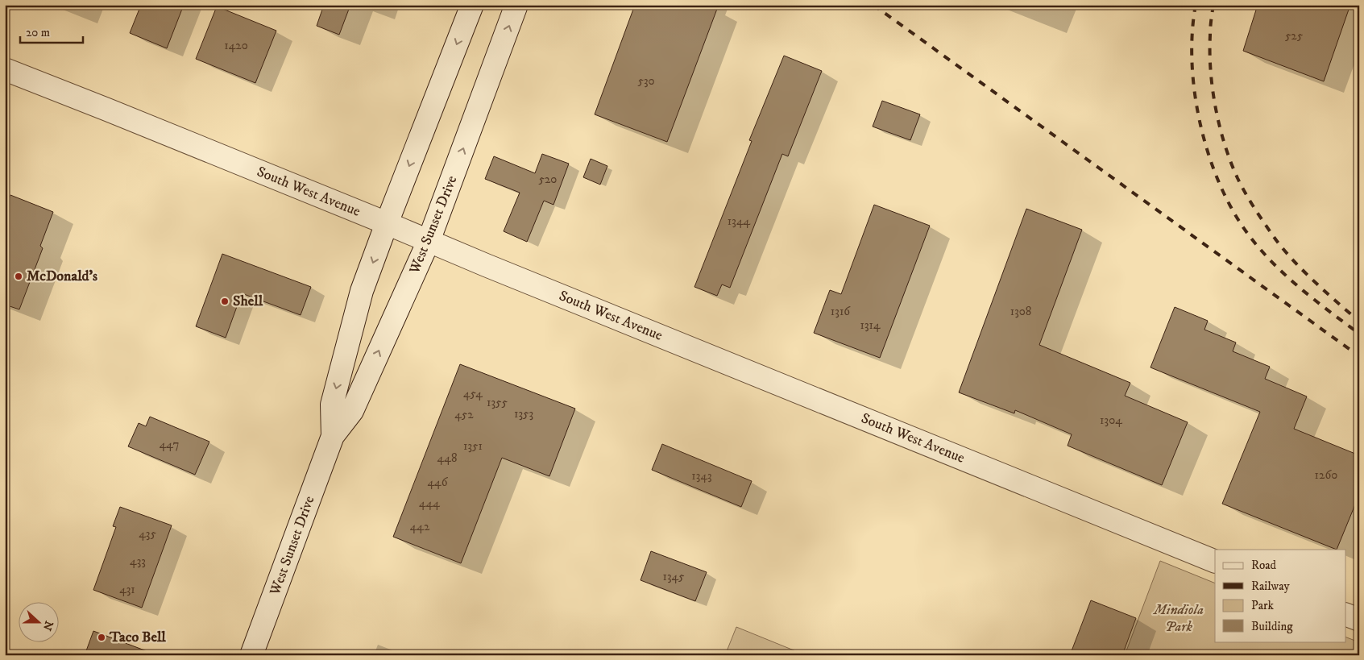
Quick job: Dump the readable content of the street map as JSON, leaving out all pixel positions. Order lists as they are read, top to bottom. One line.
{"streets":{"street":["South West Avenue","West Sunset Drive"]},"crossings":[["South West Avenue","West Sunset Drive"]],"parks":["Mindiola Park"],"places":["McDonald's","Shell","Taco Bell"],"house_numbers":["525","1420","530","520","1344","1316","1308","1314","454","1355","1353","452","1304","447","1351","448","1260","1343","446","444","442","435","433","1345","431"],"legend":["Road","Railway","Park","Building"],"scale_bar":"20 m","north":"right"}
